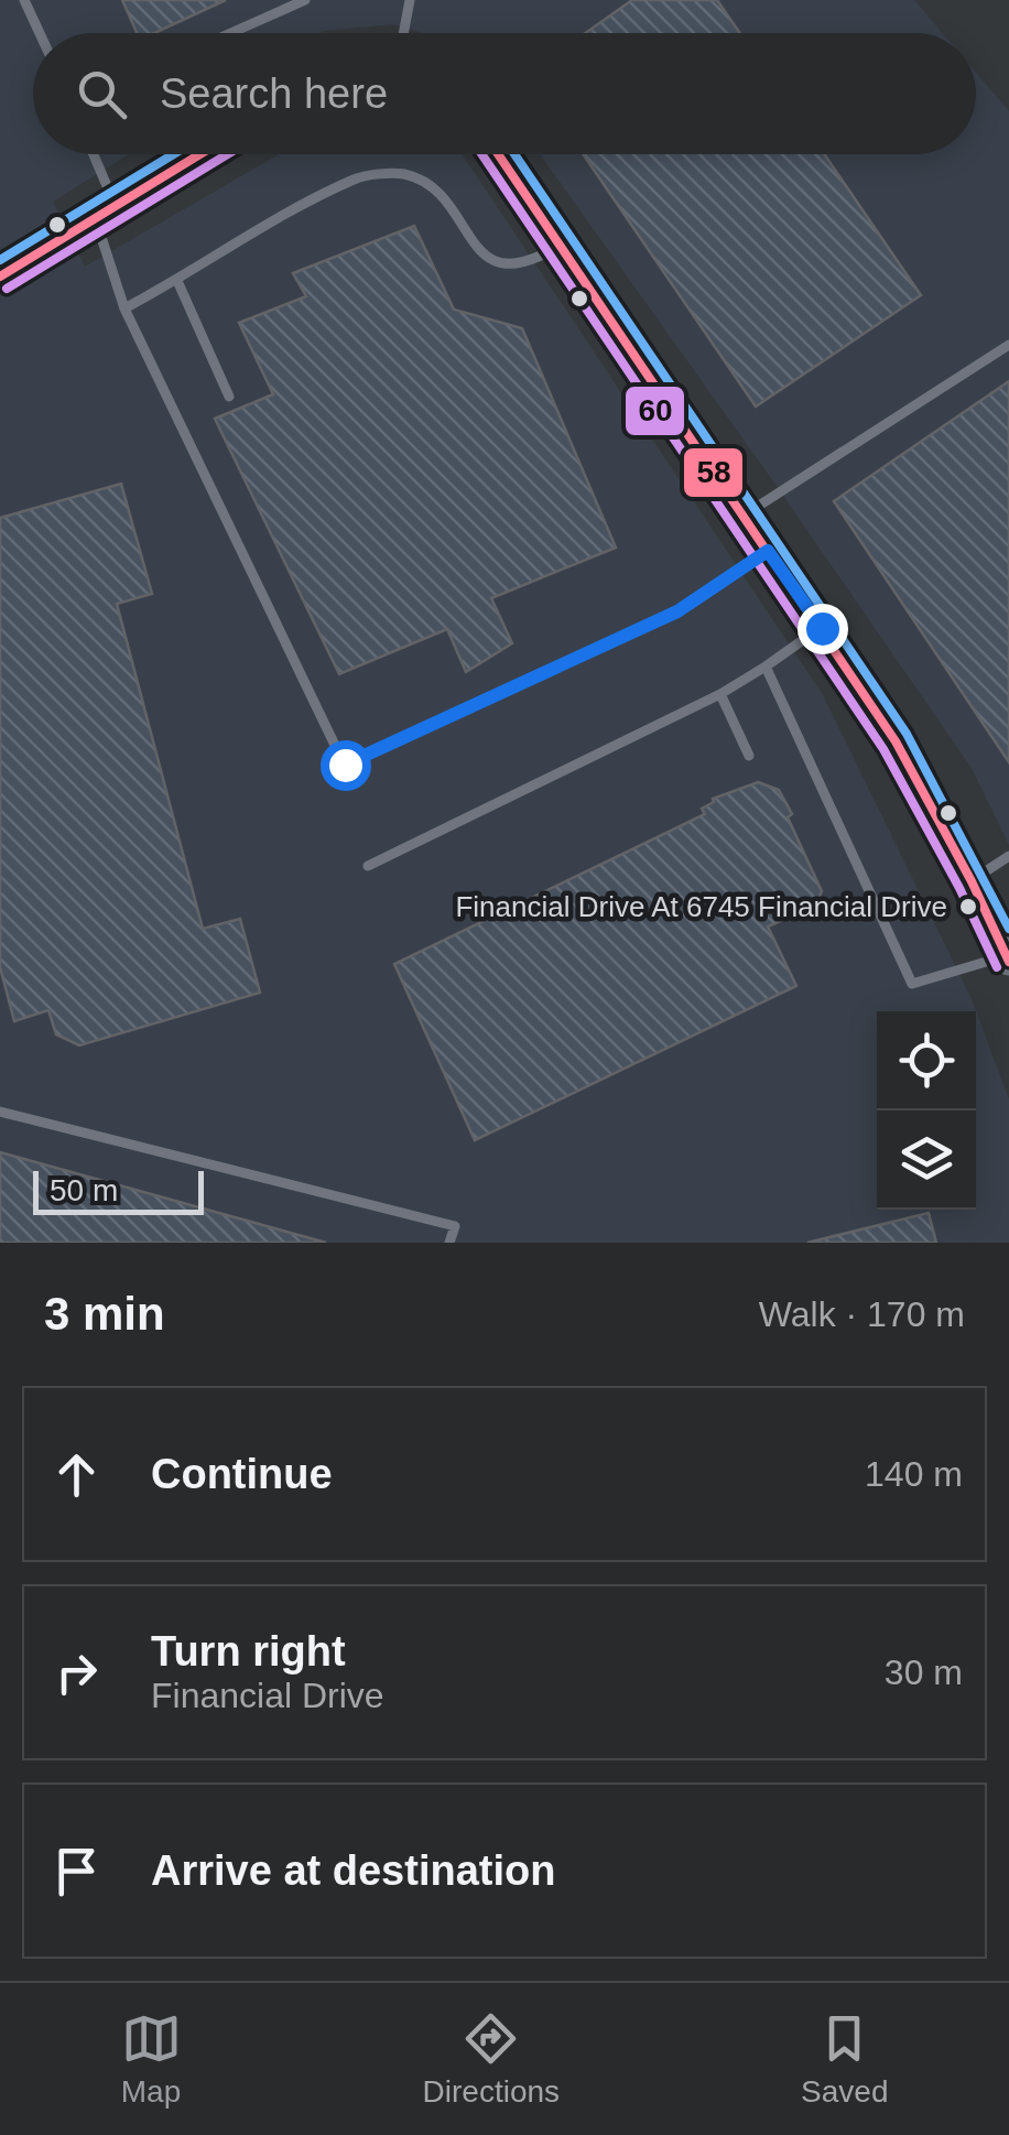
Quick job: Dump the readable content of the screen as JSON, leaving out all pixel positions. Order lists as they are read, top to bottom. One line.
{"places":["Financial Drive At 6745 Financial Drive"],"lines":["transit line 58","transit line 60"],"scale_bar":"50 m","page":{"search":"Search here","scale":"50 m","heading":["3 min","Walk · 170 m"],"list":[["Continue","140 m"],["Turn right","Financial Drive","30 m"],"Arrive at destination"],"nav":["Map","Directions","Saved"]}}
